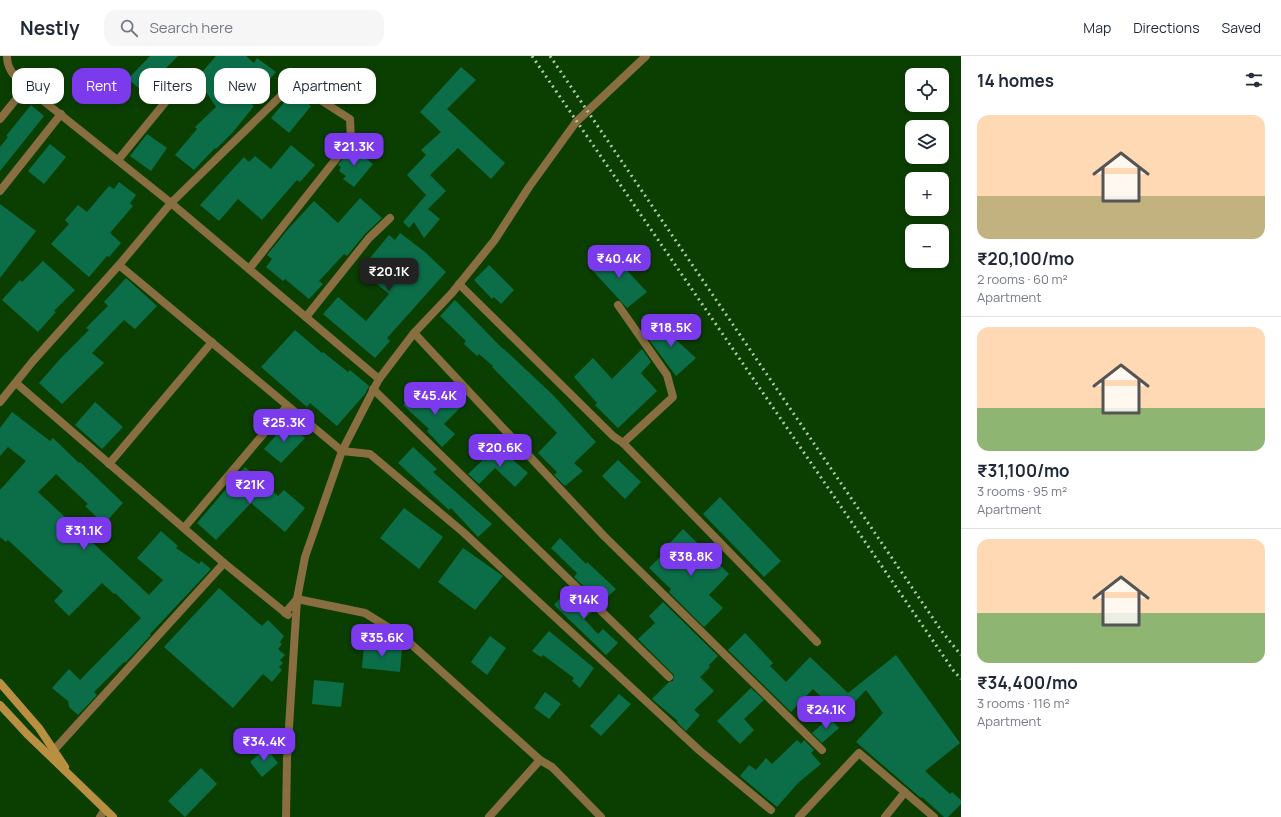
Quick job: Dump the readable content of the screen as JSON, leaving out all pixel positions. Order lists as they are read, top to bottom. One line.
{"page":{"header":"Nestly","search":"Search here","nav":["Map","Directions","Saved"],"heading":"14 homes","map_buttons":["+","−"],"chip":["Buy","Rent","Filters","New","Apartment"],"list":[{"name":"₹20,100/mo","note":"2 rooms · 60 m² · Apartment"},{"name":"₹31,100/mo","note":"3 rooms · 95 m² · Apartment"},{"name":"₹34,400/mo","note":"3 rooms · 116 m² · Apartment"}],"price":["₹21.3K","₹40.4K","₹20.1K","₹18.5K","₹45.4K","₹25.3K","₹20.6K","₹21K","₹31.1K","₹38.8K","₹14K","₹35.6K","₹24.1K","₹34.4K"]}}
